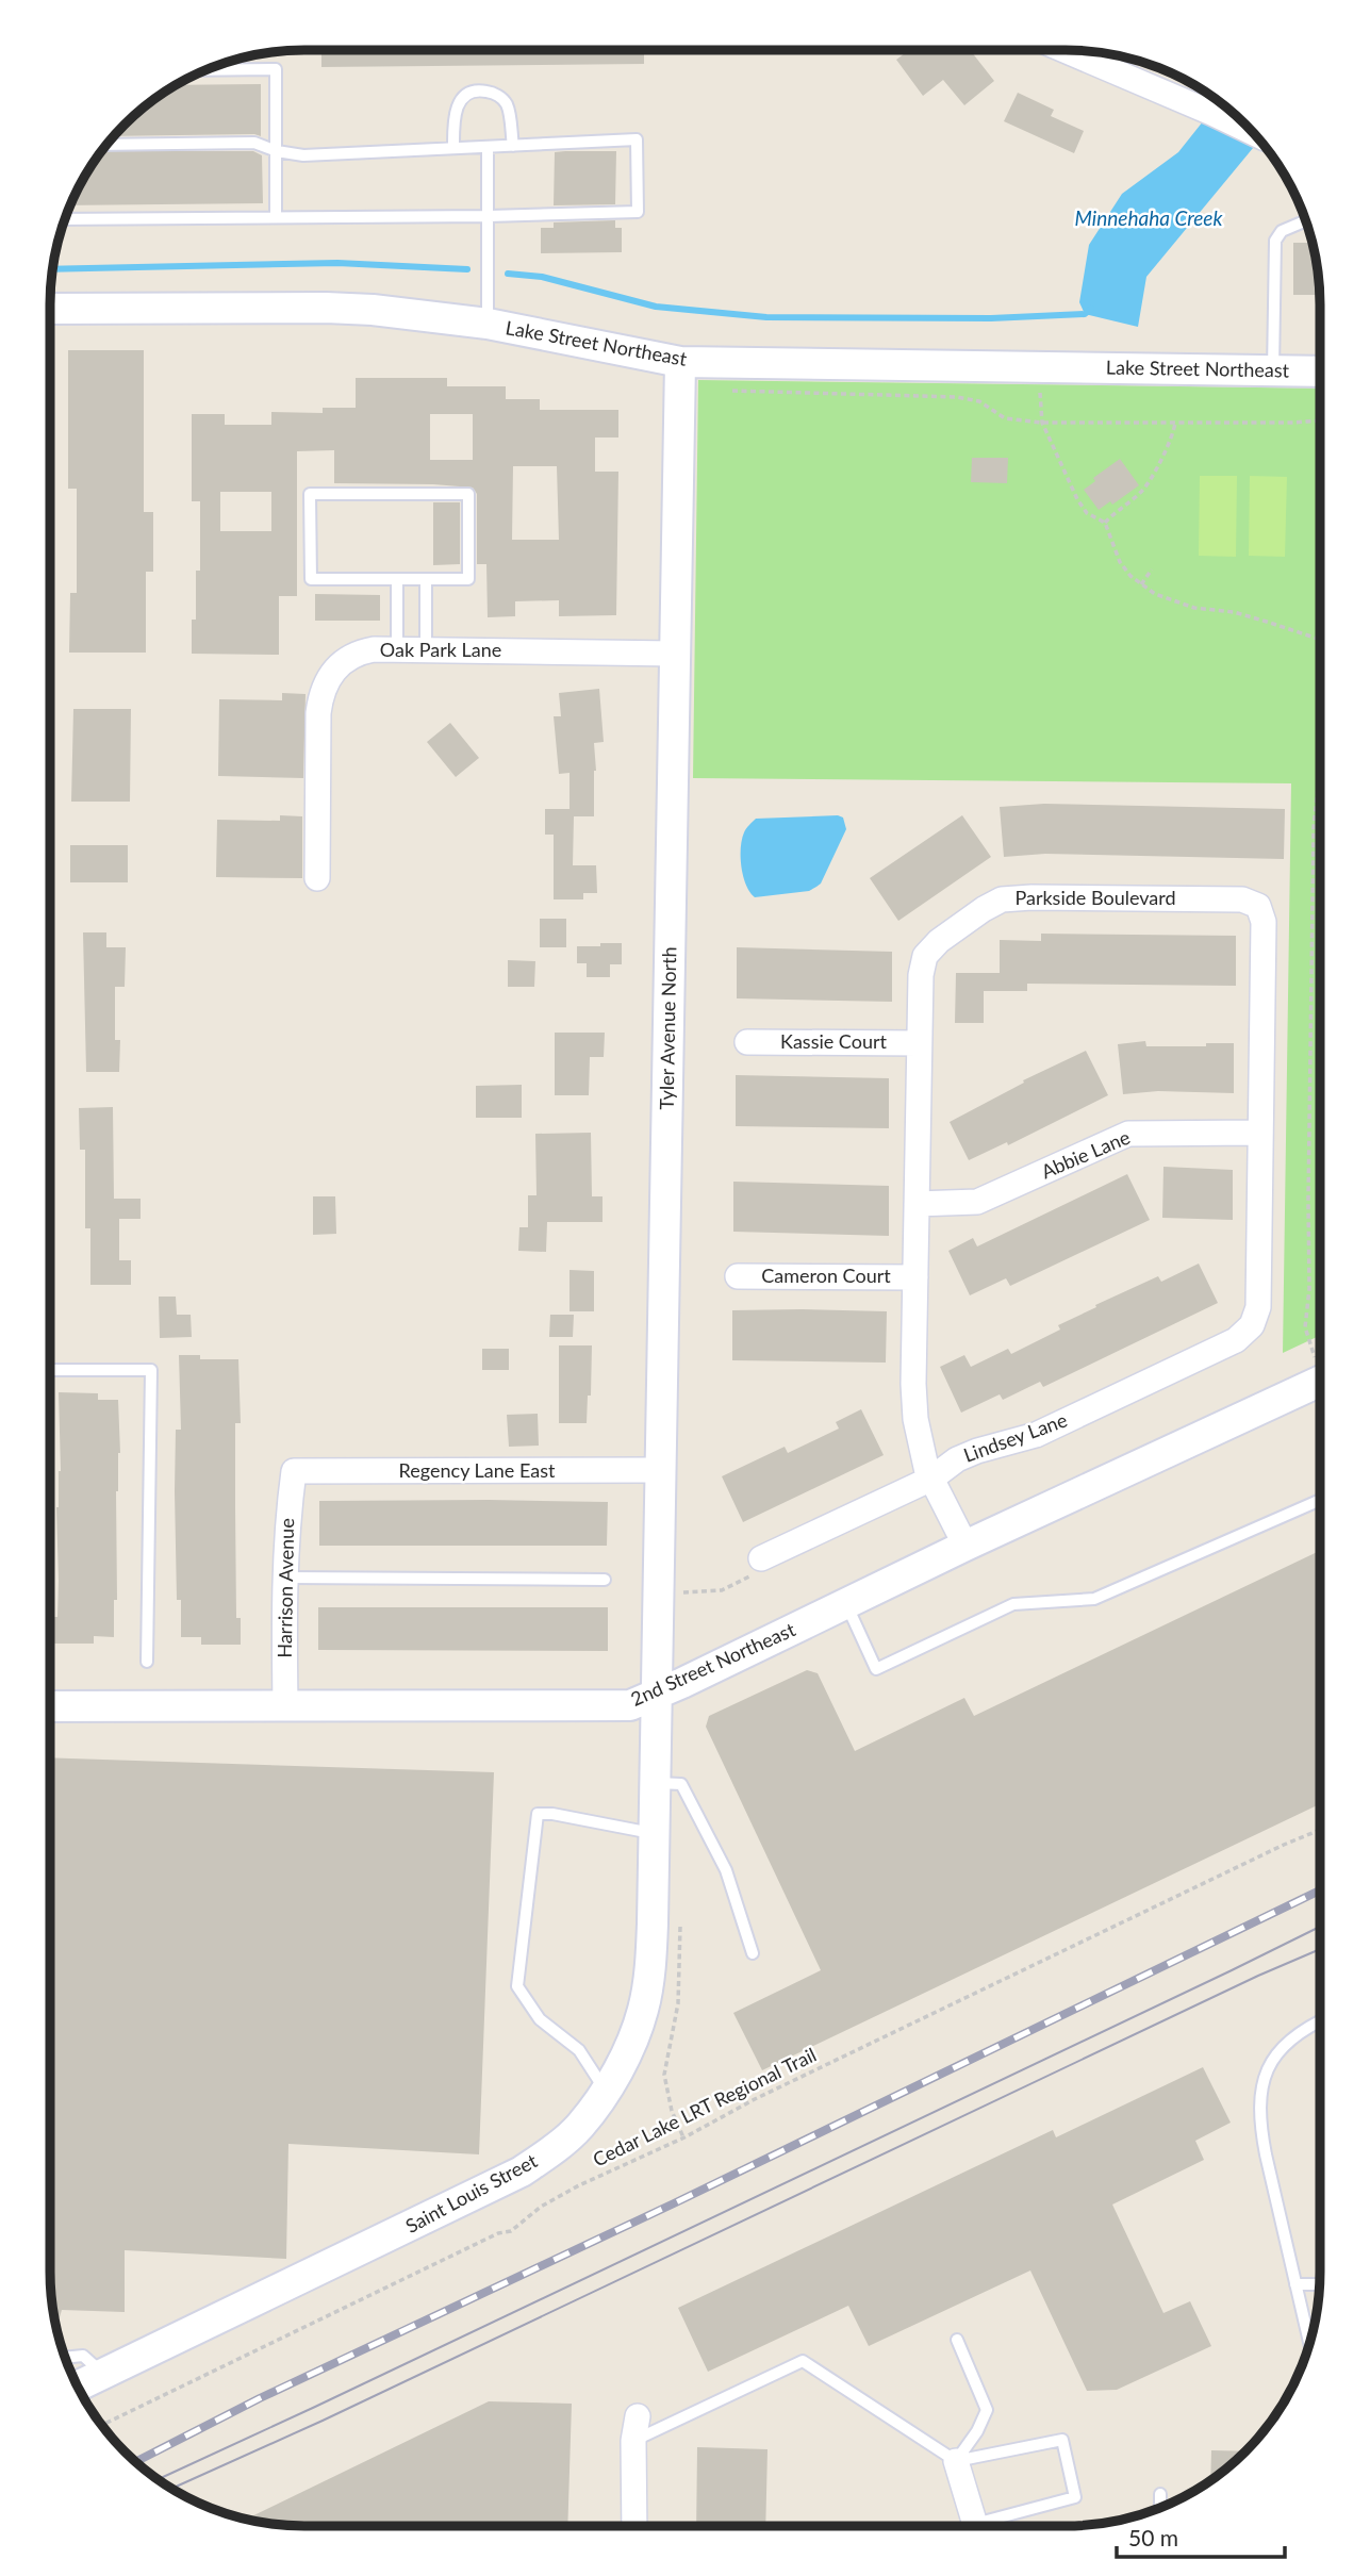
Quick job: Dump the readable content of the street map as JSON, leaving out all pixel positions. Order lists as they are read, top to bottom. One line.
{"streets":{"street":["Lake Street Northeast","Oak Park Lane","Parkside Boulevard","Tyler Avenue North","Kassie Court","Abbie Lane","Cameron Court","Lindsey Lane","Regency Lane East","Harrison Avenue","2nd Street Northeast","Saint Louis Street"],"path":["Cedar Lake LRT Regional Trail"]},"crossings":[["Lake Street Northeast","Tyler Avenue North"],["Oak Park Lane","Tyler Avenue North"],["Parkside Boulevard","Kassie Court"],["Parkside Boulevard","Abbie Lane"],["Parkside Boulevard","Cameron Court"],["Parkside Boulevard","Lindsey Lane"],["Parkside Boulevard","2nd Street Northeast"],["Tyler Avenue North","Regency Lane East"],["Tyler Avenue North","2nd Street Northeast"],["Tyler Avenue North","Saint Louis Street"],["Regency Lane East","Harrison Avenue"],["Harrison Avenue","2nd Street Northeast"],["2nd Street Northeast","Saint Louis Street"]],"water":["Minnehaha Creek"],"scale_bar":"50 m"}
